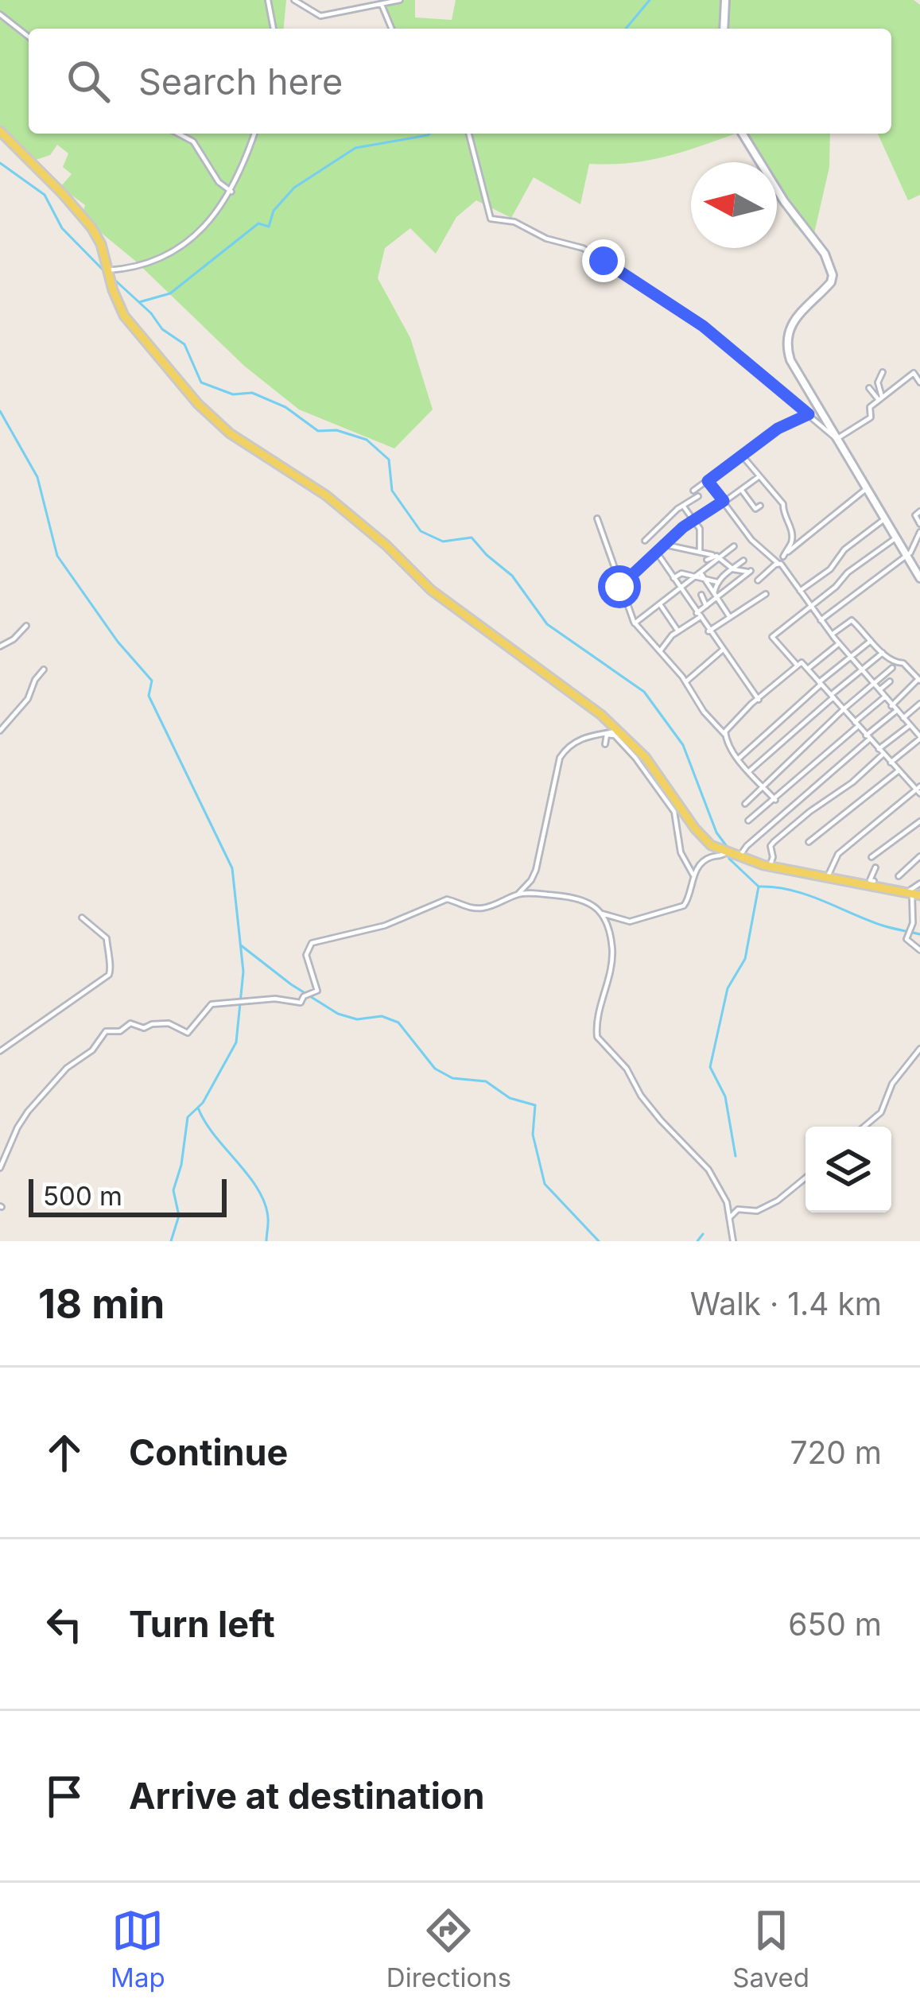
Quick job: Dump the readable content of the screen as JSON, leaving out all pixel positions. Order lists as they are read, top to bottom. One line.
{"scale_bar":"500 m","north":"left","page":{"search":"Search here","scale":"500 m","heading":["18 min","Walk · 1.4 km"],"list":[["Continue","720 m"],["Turn left","650 m"],"Arrive at destination"],"nav":["Map","Directions","Saved"]}}
